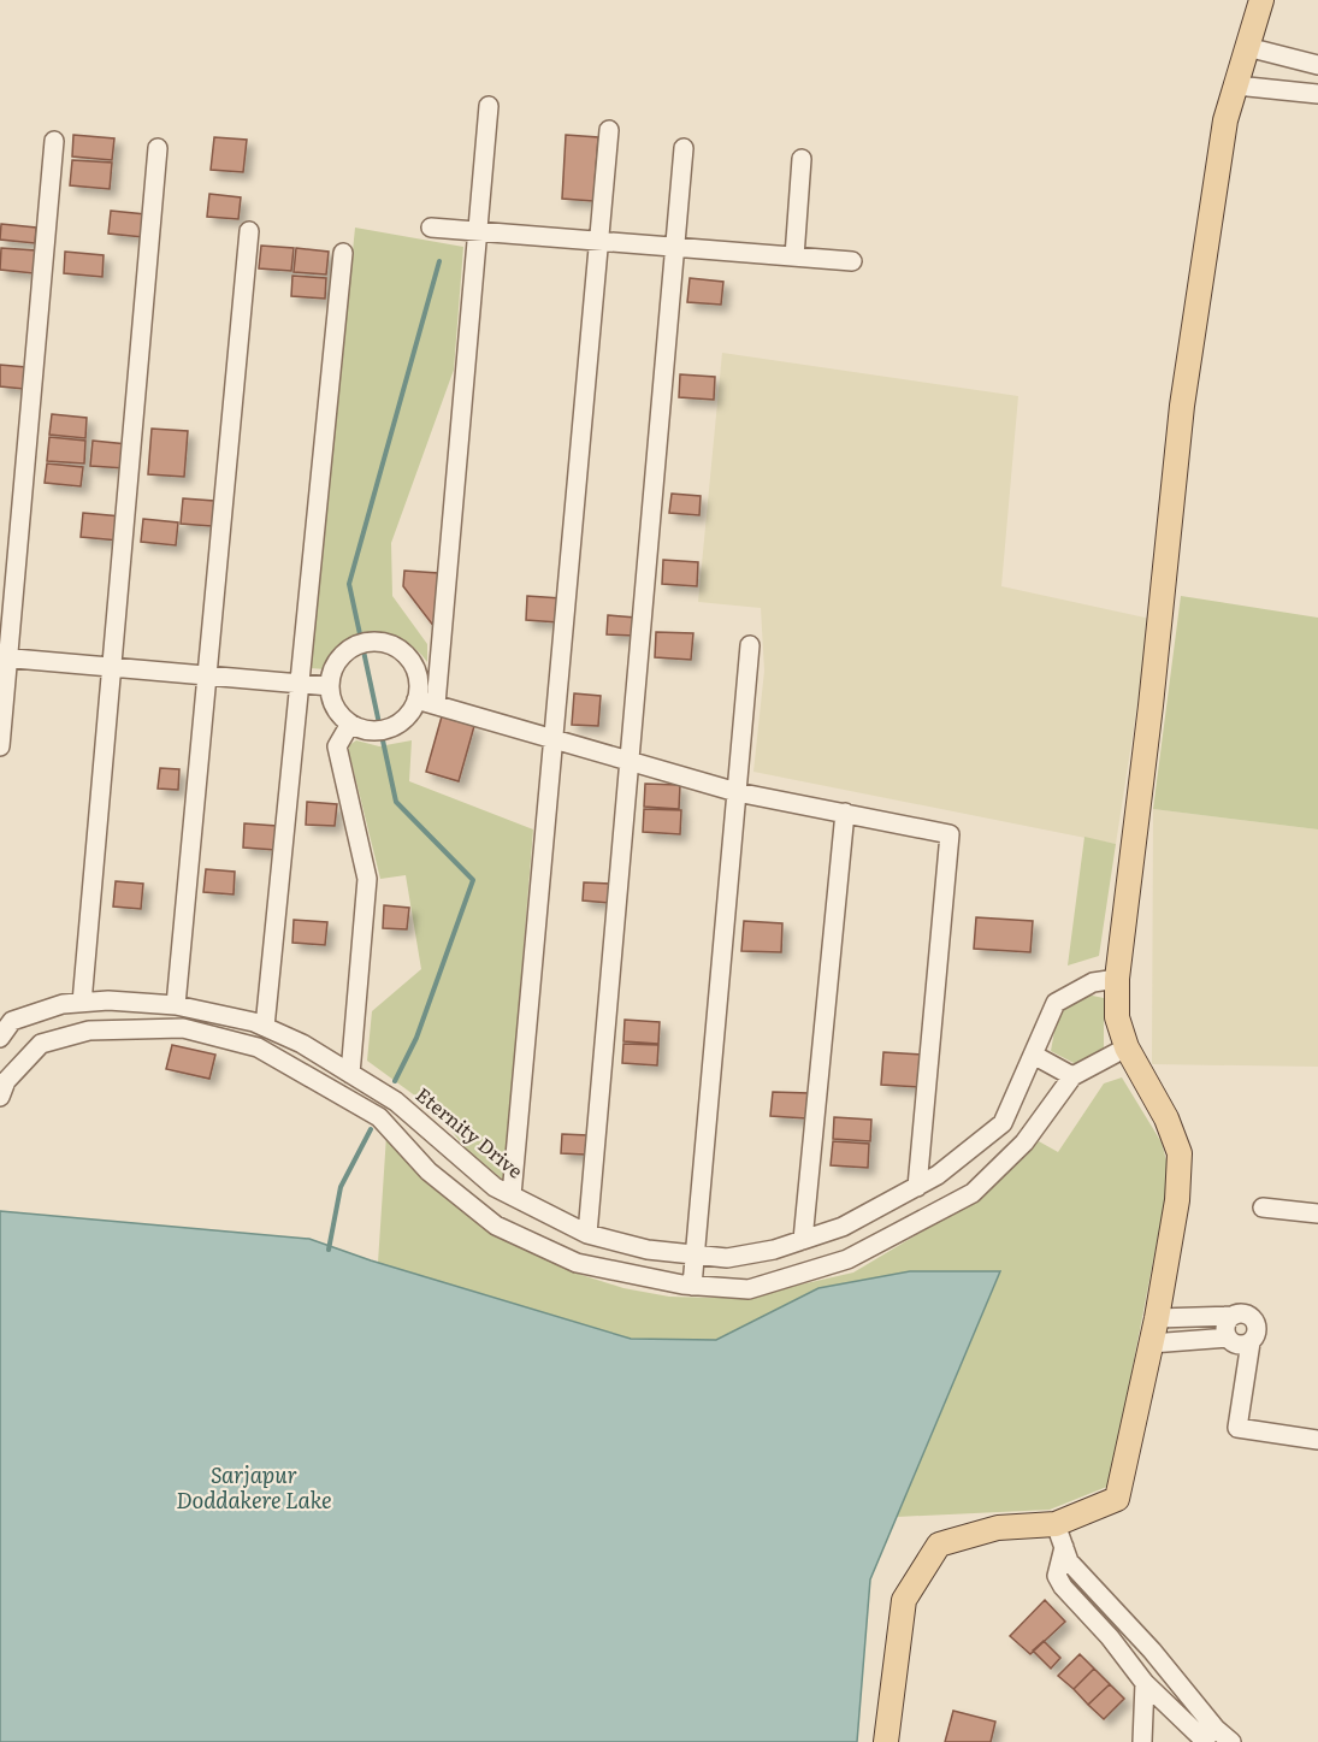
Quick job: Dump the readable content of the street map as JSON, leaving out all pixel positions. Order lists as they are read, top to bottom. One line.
{"streets":{"street":["Eternity Drive"]},"water":["Sarjapur Doddakere Lake"]}
